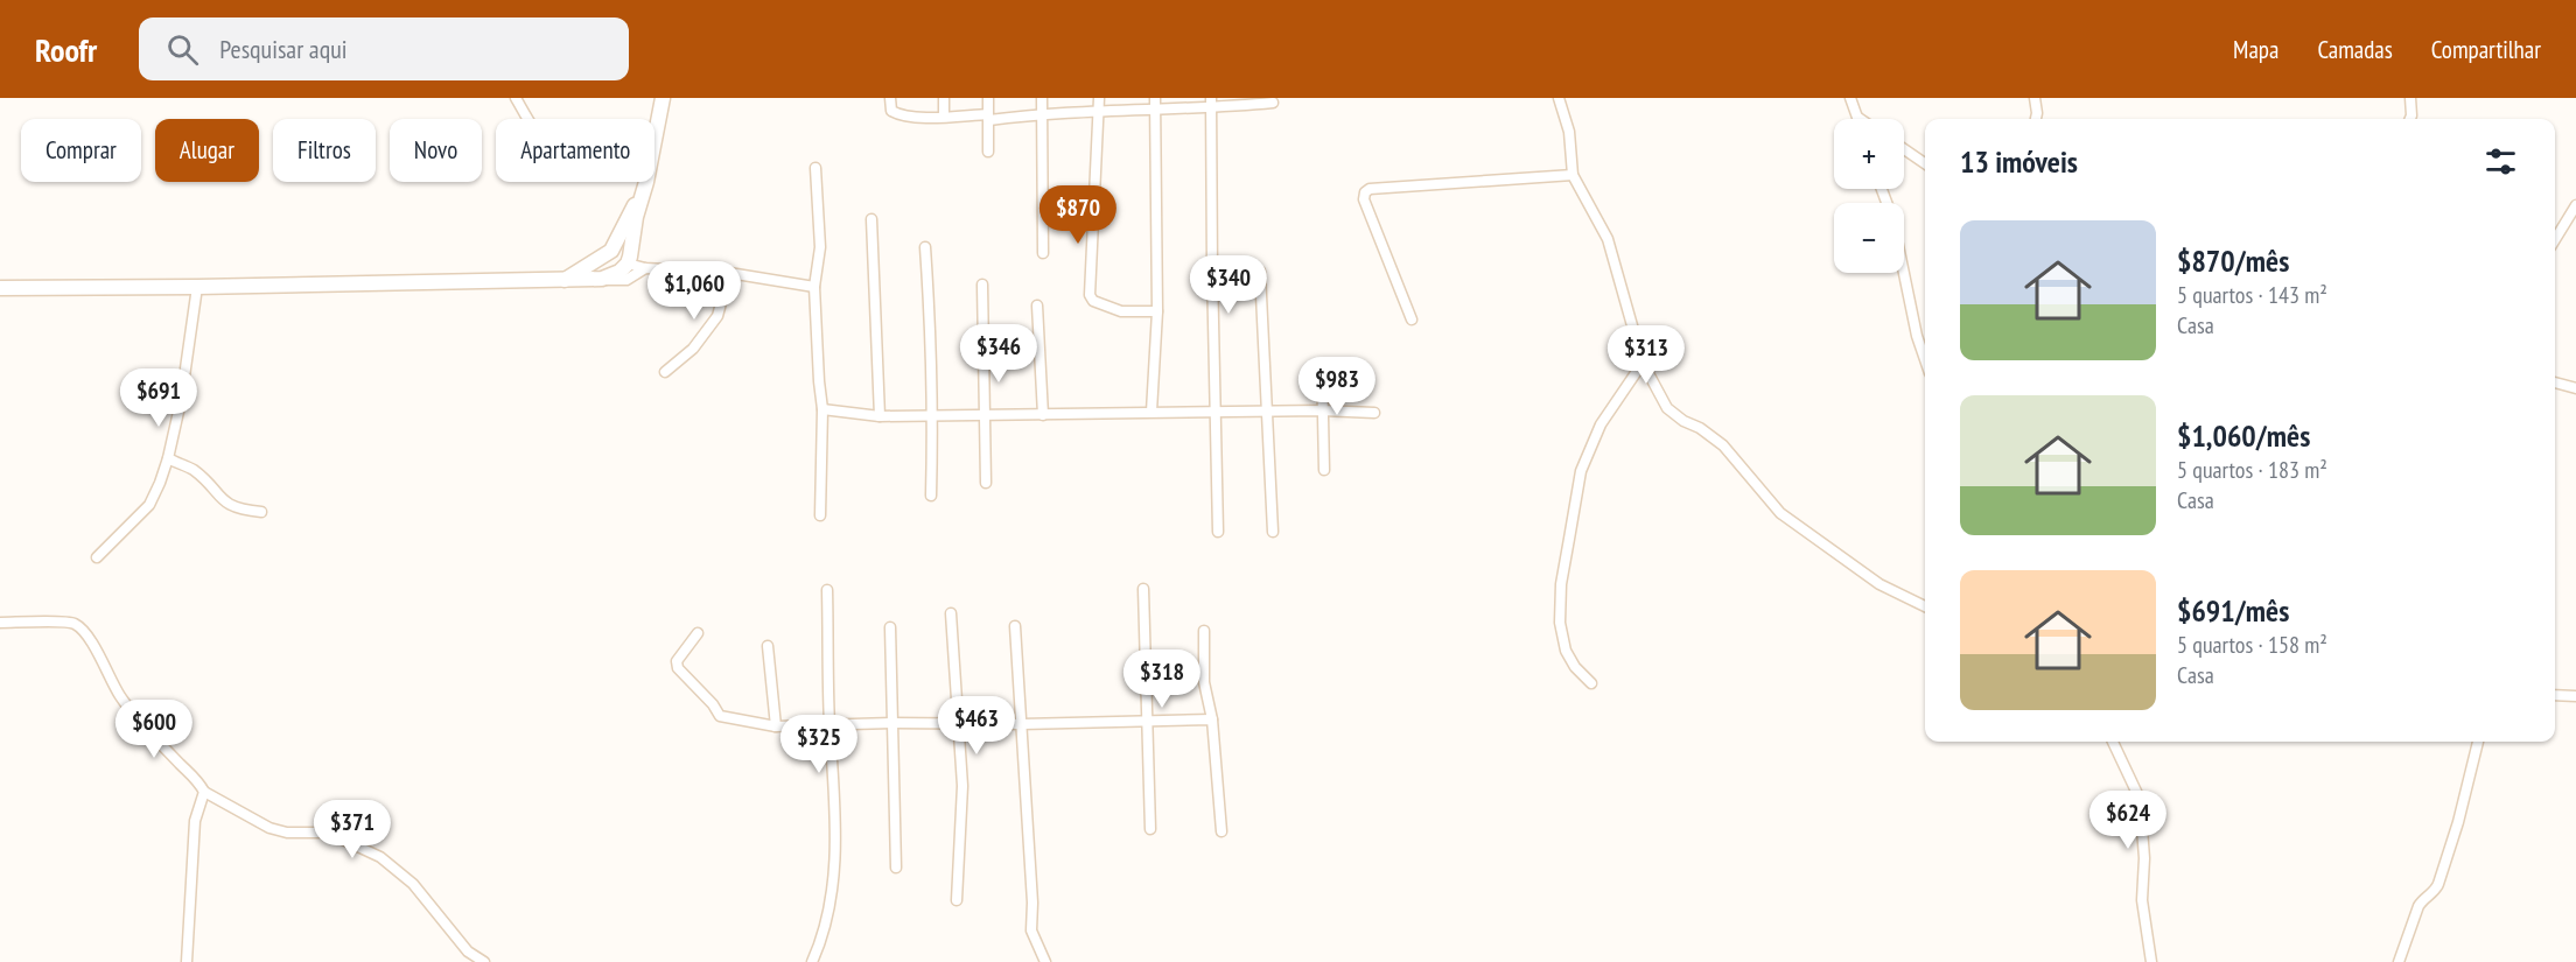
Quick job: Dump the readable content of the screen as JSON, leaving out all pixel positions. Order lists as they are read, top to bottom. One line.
{"page":{"header":"Roofr","search":"Pesquisar aqui","nav":["Mapa","Camadas","Compartilhar"],"map_buttons":["+","−"],"chip":["Comprar","Alugar","Filtros","Novo","Apartamento"],"heading":"13 imóveis","price":["$870","$340","$1,060","$346","$313","$983","$691","$318","$463","$600","$325","$624","$371"],"list":[{"name":"$870/mês","note":"5 quartos · 143 m² · Casa"},{"name":"$1,060/mês","note":"5 quartos · 183 m² · Casa"},{"name":"$691/mês","note":"5 quartos · 158 m² · Casa"}]}}
